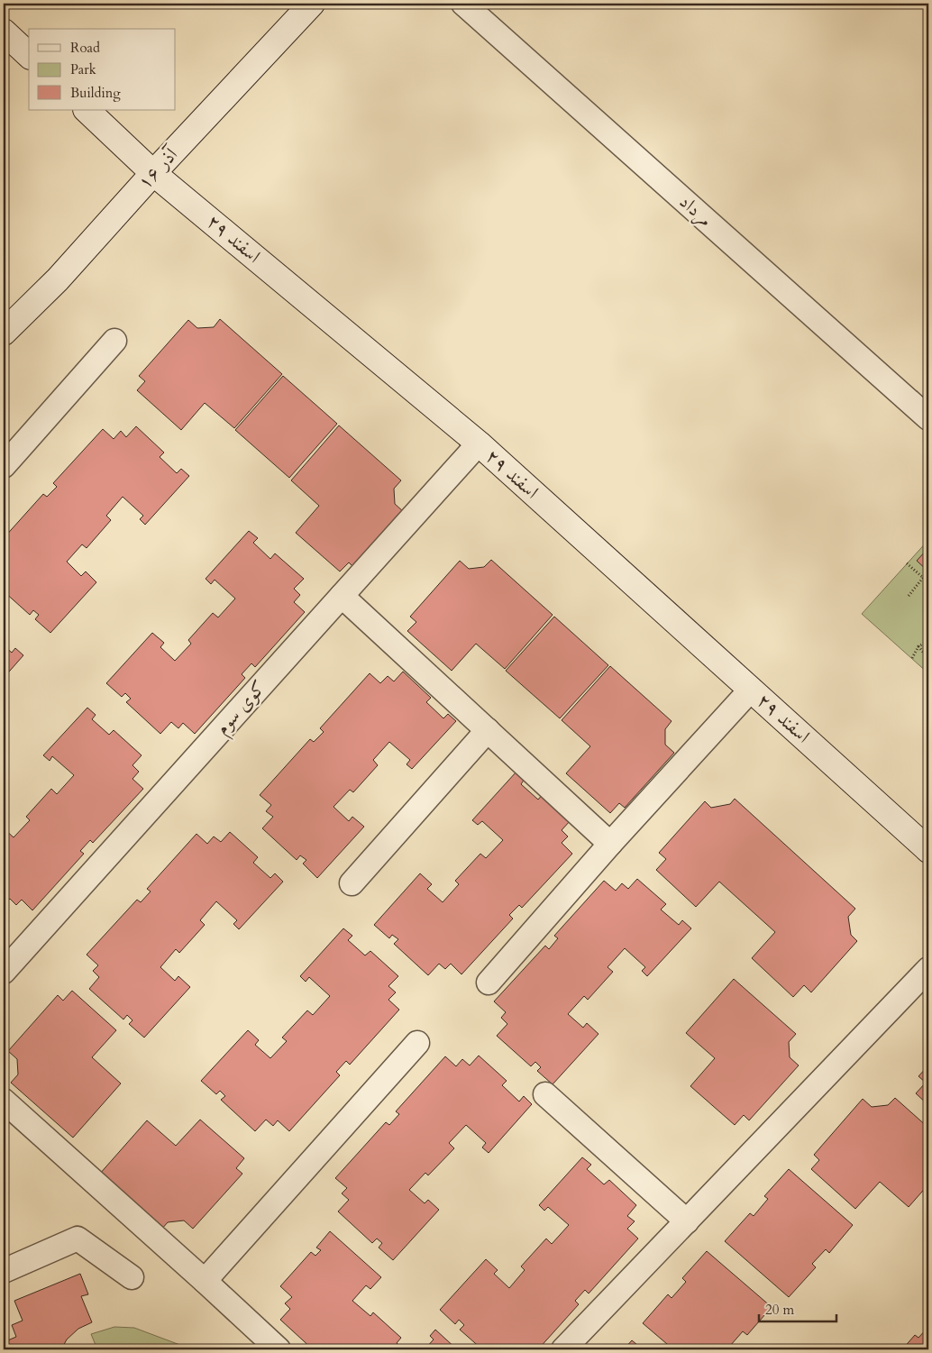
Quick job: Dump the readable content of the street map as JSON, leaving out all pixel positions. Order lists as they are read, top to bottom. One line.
{"streets":{"main road":["۱۶ آذر","۲۹ اسفند"],"street":["مرداد","کوی سوم"]},"crossings":[["۱۶ آذر","۲۹ اسفند"],["۲۹ اسفند","کوی سوم"]],"legend":["Road","Park","Building"],"scale_bar":"20 m"}
